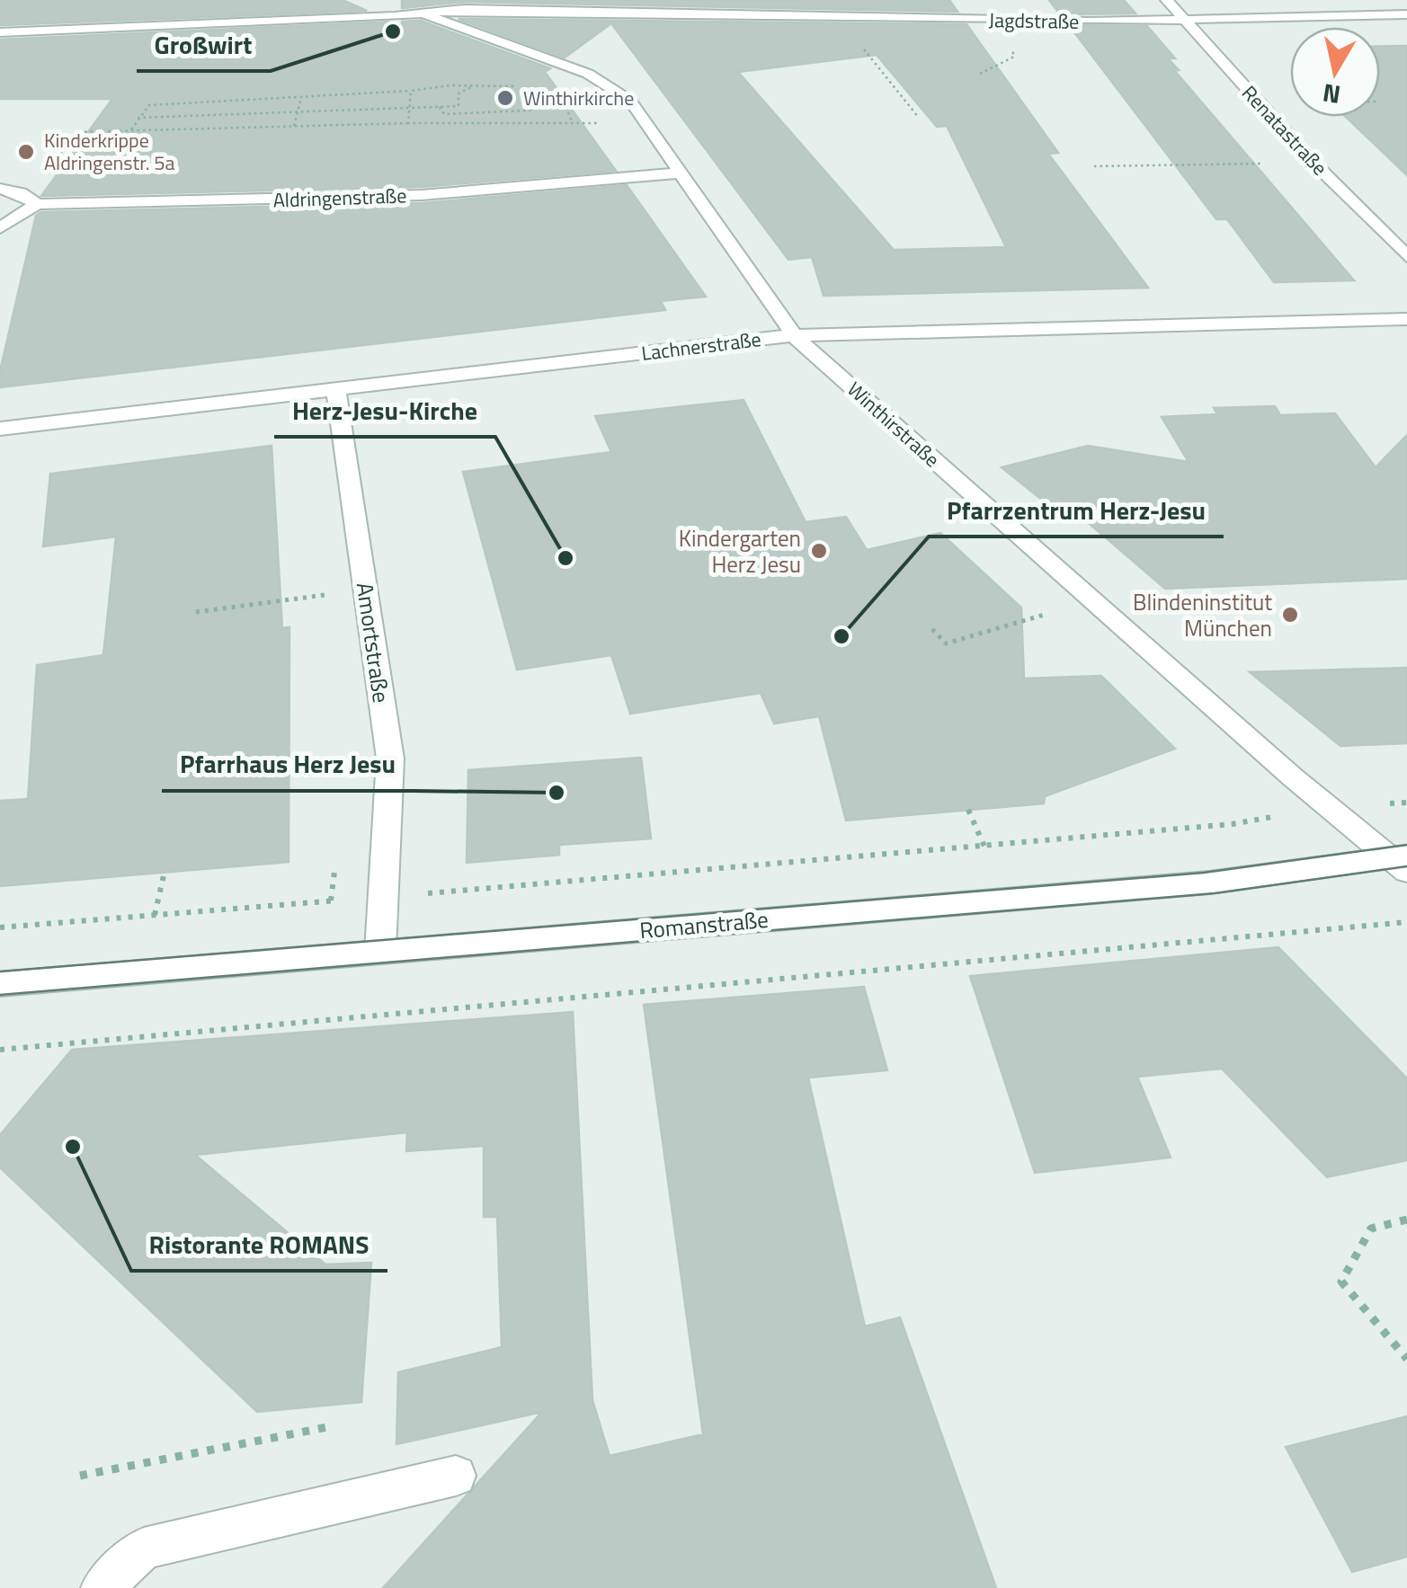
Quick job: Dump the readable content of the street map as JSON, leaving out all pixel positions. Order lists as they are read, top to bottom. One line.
{"streets":{"street":["Jagdstraße","Renatastraße","Aldringenstraße","Lachnerstraße","Winthirstraße","Amortstraße","Romanstraße"]},"crossings":[["Jagdstraße","Renatastraße"],["Jagdstraße","Winthirstraße"],["Aldringenstraße","Winthirstraße"],["Lachnerstraße","Winthirstraße"],["Lachnerstraße","Amortstraße"],["Winthirstraße","Romanstraße"],["Amortstraße","Romanstraße"]],"places":["Großwirt","Winthirkirche","Kinderkrippe Aldringenstr. 5a","Kindergarten Herz Jesu","Herz-Jesu-Kirche","Blindeninstitut München","Pfarrzentrum Herz-Jesu","Pfarrhaus Herz Jesu","Ristorante ROMANS"],"north":"bottom"}
